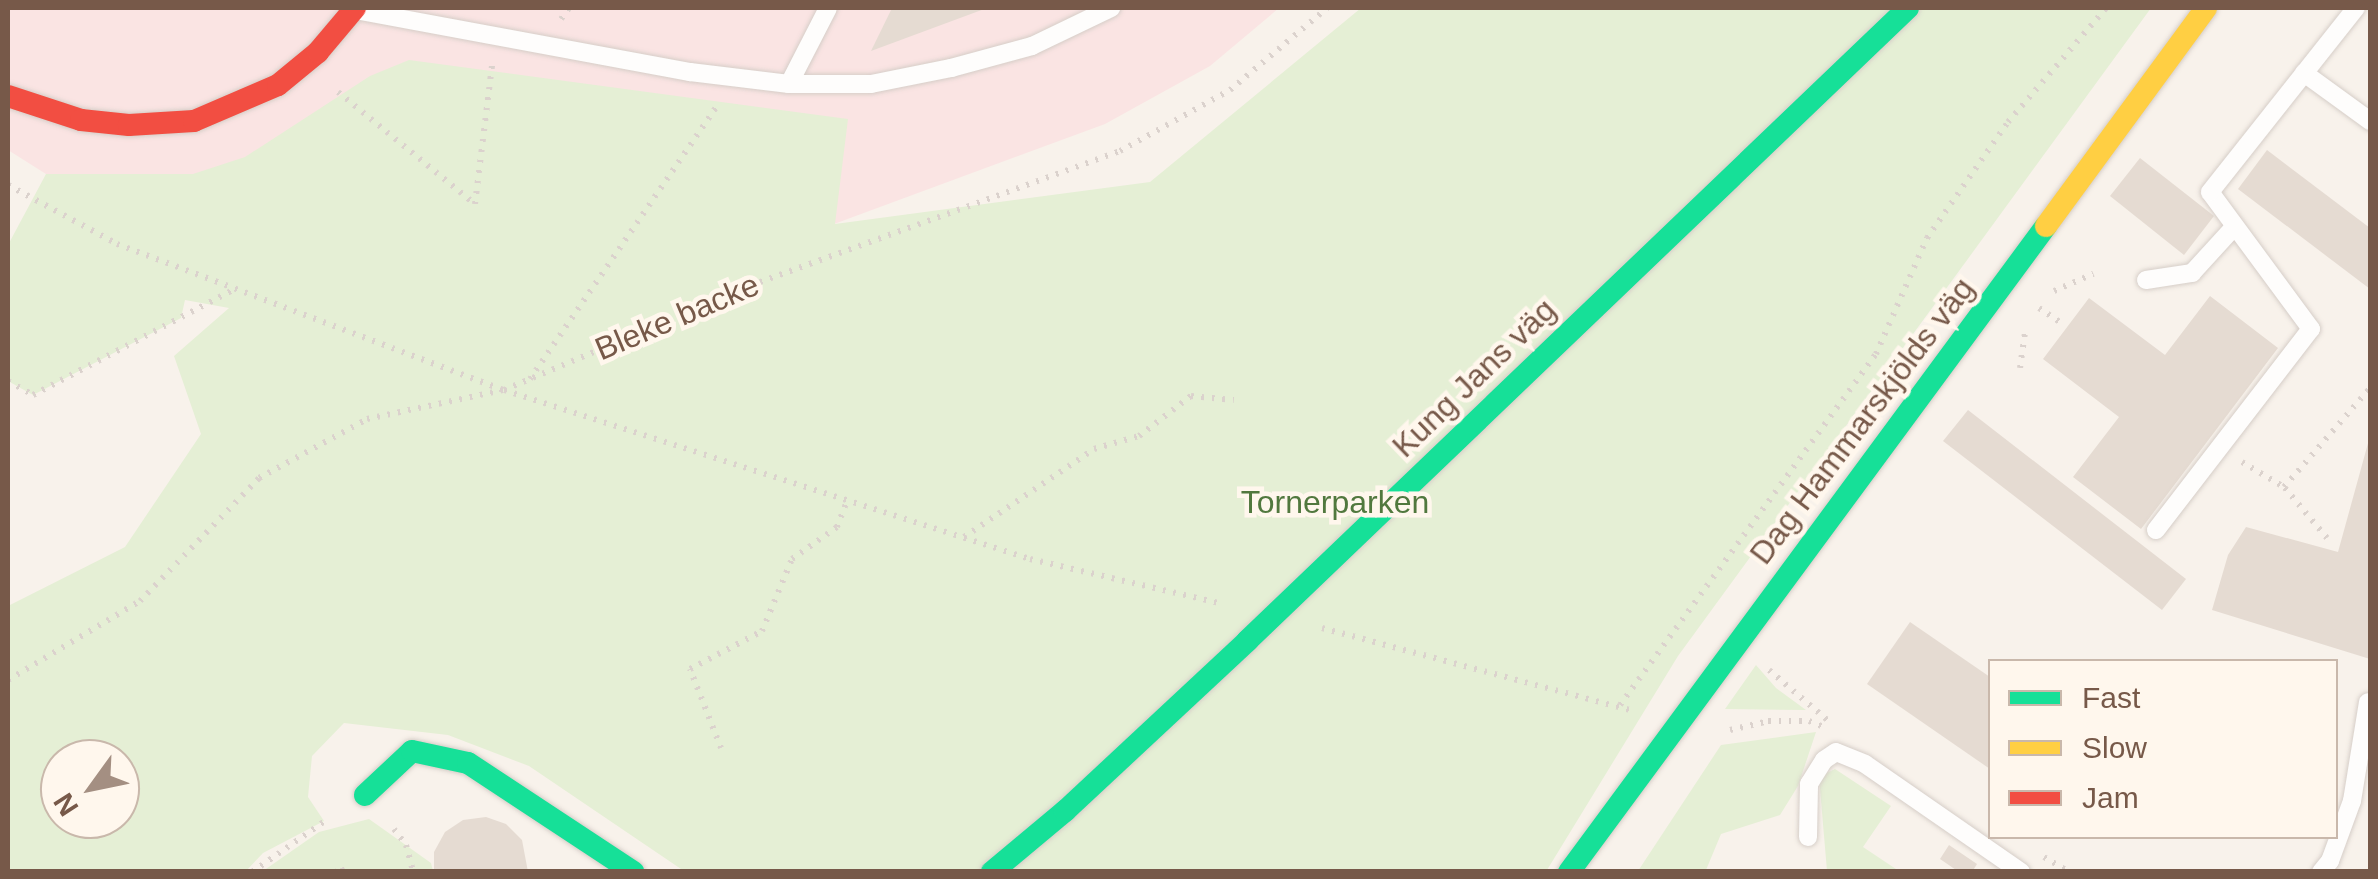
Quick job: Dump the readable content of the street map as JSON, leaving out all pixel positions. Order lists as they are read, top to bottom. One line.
{"streets":{"street":["Kung Jans väg","Dag Hammarskjölds väg"],"path":["Bleke backe"]},"parks":["Tornerparken"],"legend":["Fast","Slow","Jam"],"north":"bottom left"}
